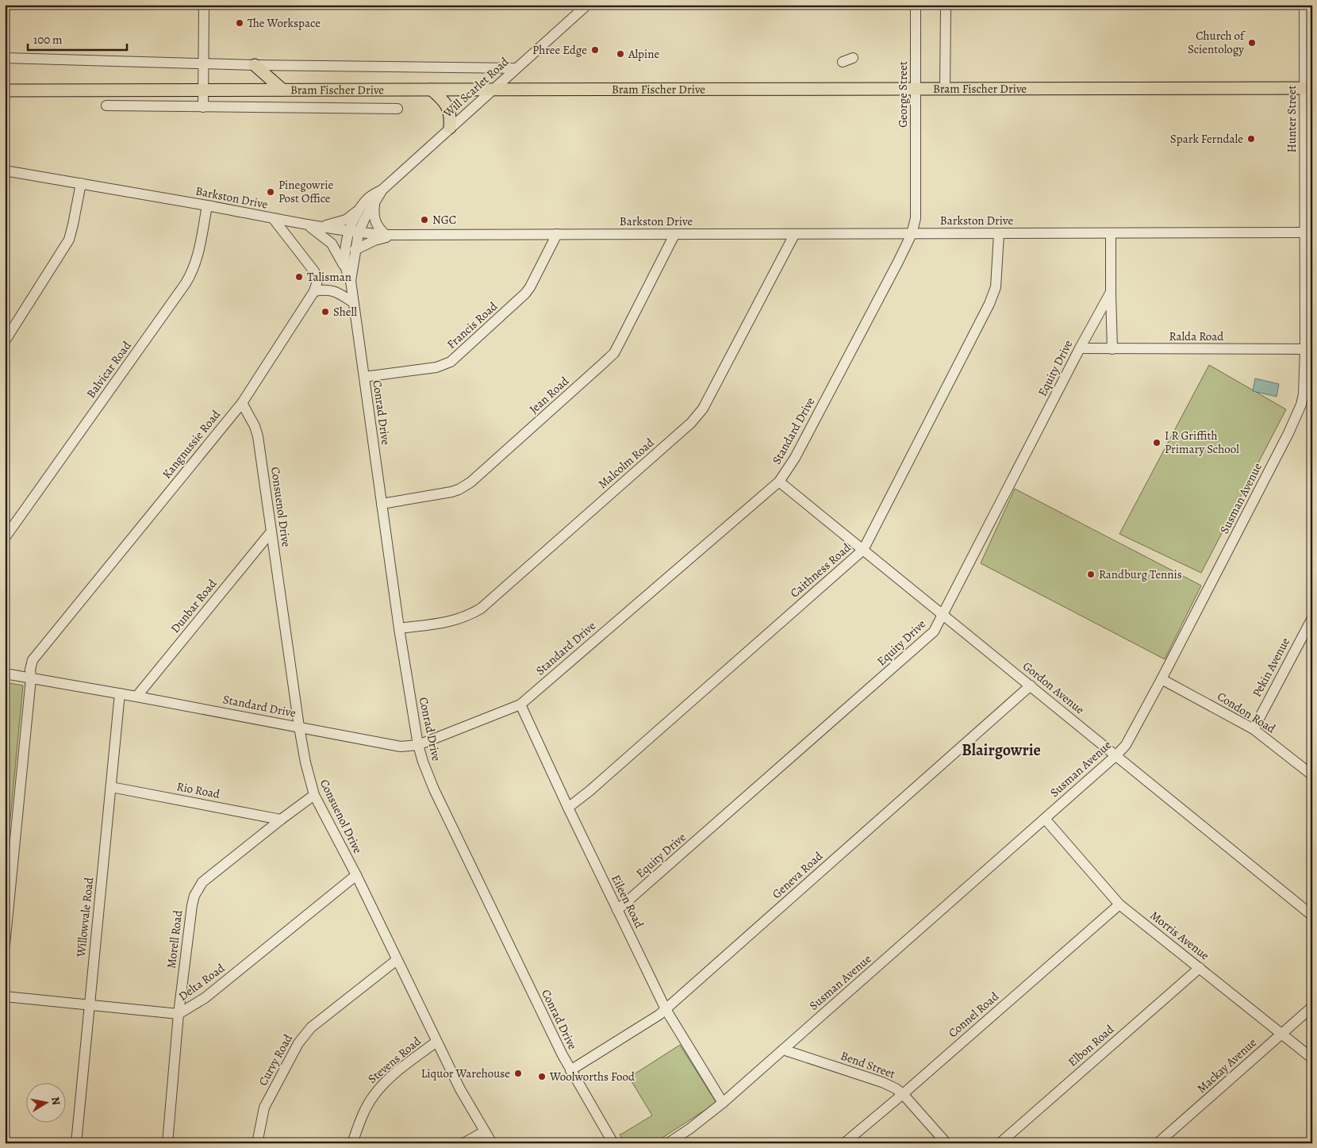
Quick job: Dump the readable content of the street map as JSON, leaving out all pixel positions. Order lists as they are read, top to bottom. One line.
{"streets":{"main road":["Bram Fischer Drive"],"street":["Will Scarlet Road","George Street","Hunter Street","Barkston Drive","Francis Road","Ralda Road","Equity Drive","Balvicar Road","Jean Road","Conrad Drive","Standard Drive","Kangnussie Road","Malcolm Road","Susman Avenue","Consuenol Drive","Caithness Road","Dunbar Road","Pekin Avenue","Gordon Avenue","Condon Road","Rio Road","Geneva Road","Eileen Road","Willowvale Road","Morris Avenue","Morell Road","Delta Road","Connel Road","Elbon Road","Curvy Road","Stevens Road","Bend Street","Mackay Avenue"]},"crossings":[["Will Scarlet Road","Bram Fischer Drive"],["Will Scarlet Road","Barkston Drive"],["Will Scarlet Road","Conrad Drive"],["Bram Fischer Drive","George Street"],["Bram Fischer Drive","Hunter Street"],["George Street","Standard Drive"],["Hunter Street","Barkston Drive"],["Hunter Street","Susman Avenue"],["Barkston Drive","Francis Road"],["Barkston Drive","Equity Drive"],["Barkston Drive","Balvicar Road"],["Barkston Drive","Jean Road"],["Barkston Drive","Conrad Drive"],["Barkston Drive","Standard Drive"],["Barkston Drive","Malcolm Road"],["Barkston Drive","Susman Avenue"],["Barkston Drive","Caithness Road"],["Francis Road","Conrad Drive"],["Ralda Road","Equity Drive"],["Ralda Road","Susman Avenue"],["Equity Drive","Gordon Avenue"],["Equity Drive","Eileen Road"],["Jean Road","Conrad Drive"],["Conrad Drive","Standard Drive"],["Conrad Drive","Malcolm Road"],["Conrad Drive","Geneva Road"],["Standard Drive","Kangnussie Road"],["Standard Drive","Consuenol Drive"],["Standard Drive","Dunbar Road"],["Standard Drive","Gordon Avenue"],["Standard Drive","Eileen Road"],["Standard Drive","Willowvale Road"],["Kangnussie Road","Consuenol Drive"],["Susman Avenue","Gordon Avenue"],["Susman Avenue","Condon Road"],["Susman Avenue","Eileen Road"],["Susman Avenue","Morris Avenue"],["Susman Avenue","Bend Street"],["Consuenol Drive","Dunbar Road"],["Consuenol Drive","Morell Road"],["Consuenol Drive","Delta Road"],["Consuenol Drive","Curvy Road"],["Consuenol Drive","Stevens Road"],["Caithness Road","Gordon Avenue"],["Caithness Road","Eileen Road"],["Pekin Avenue","Condon Road"],["Gordon Avenue","Geneva Road"],["Rio Road","Willowvale Road"],["Rio Road","Morell Road"],["Geneva Road","Eileen Road"],["Willowvale Road","Delta Road"],["Morris Avenue","Connel Road"],["Morris Avenue","Elbon Road"],["Morris Avenue","Mackay Avenue"],["Morell Road","Delta Road"],["Connel Road","Bend Street"]],"districts":["Blairgowrie"],"places":["The Workspace","Church of Scientology","Phree Edge","Alpine","Spark Ferndale","Pinegowrie Post Office","NGC","Talisman","Shell","I R Griffith Primary School","Randburg Tennis","Liquor Warehouse","Woolworths Food"],"scale_bar":"100 m","north":"right"}
